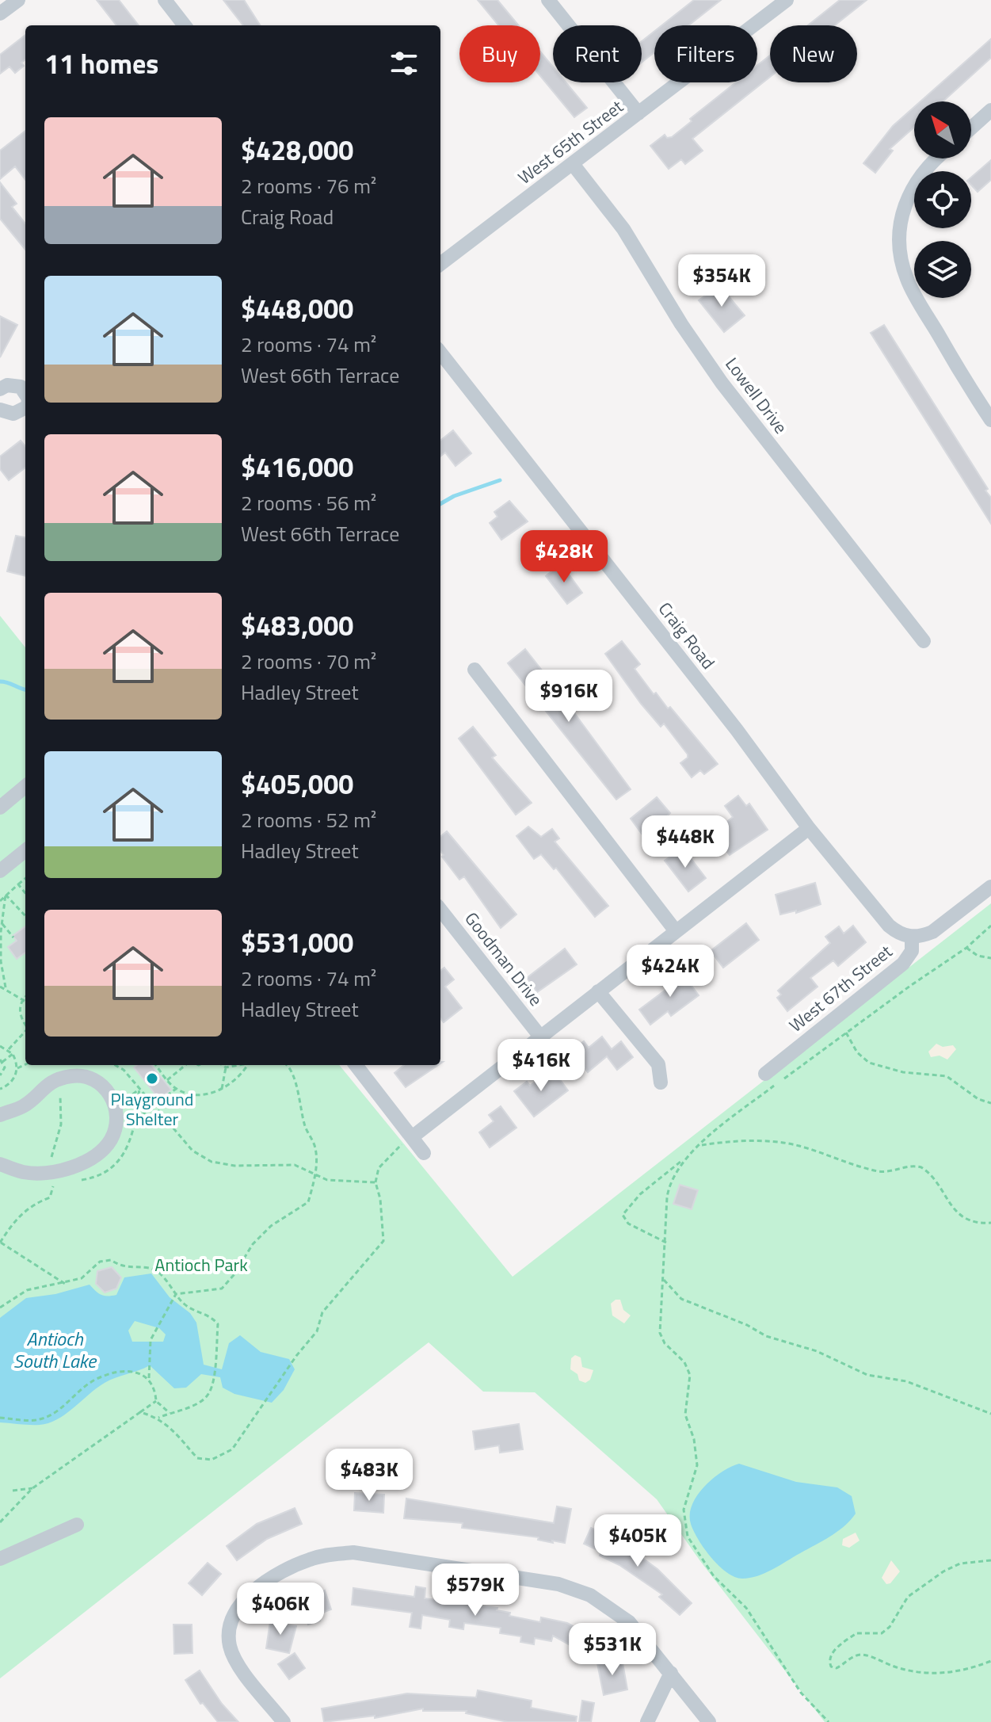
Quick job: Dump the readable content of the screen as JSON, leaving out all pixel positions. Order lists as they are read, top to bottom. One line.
{"streets":{"street":["West 65th Street","Lowell Drive","Craig Road","Goodman Drive","West 67th Street"]},"crossings":[["West 65th Street","Lowell Drive"],["Craig Road","West 67th Street"]],"water":["Antioch South Lake"],"parks":["Antioch Park"],"places":["Playground Shelter"],"north":"top left","page":{"chip":["Buy","Rent","Filters","New"],"heading":"11 homes","list":[{"name":"$428,000","note":"2 rooms · 76 m² · Craig Road"},{"name":"$448,000","note":"2 rooms · 74 m² · West 66th Terrace"},{"name":"$416,000","note":"2 rooms · 56 m² · West 66th Terrace"},{"name":"$483,000","note":"2 rooms · 70 m² · Hadley Street"},{"name":"$405,000","note":"2 rooms · 52 m² · Hadley Street"},{"name":"$531,000","note":"2 rooms · 74 m² · Hadley Street"}],"price":["$354K","$428K","$916K","$448K","$424K","$416K","$483K","$405K","$579K","$406K","$531K"]}}
